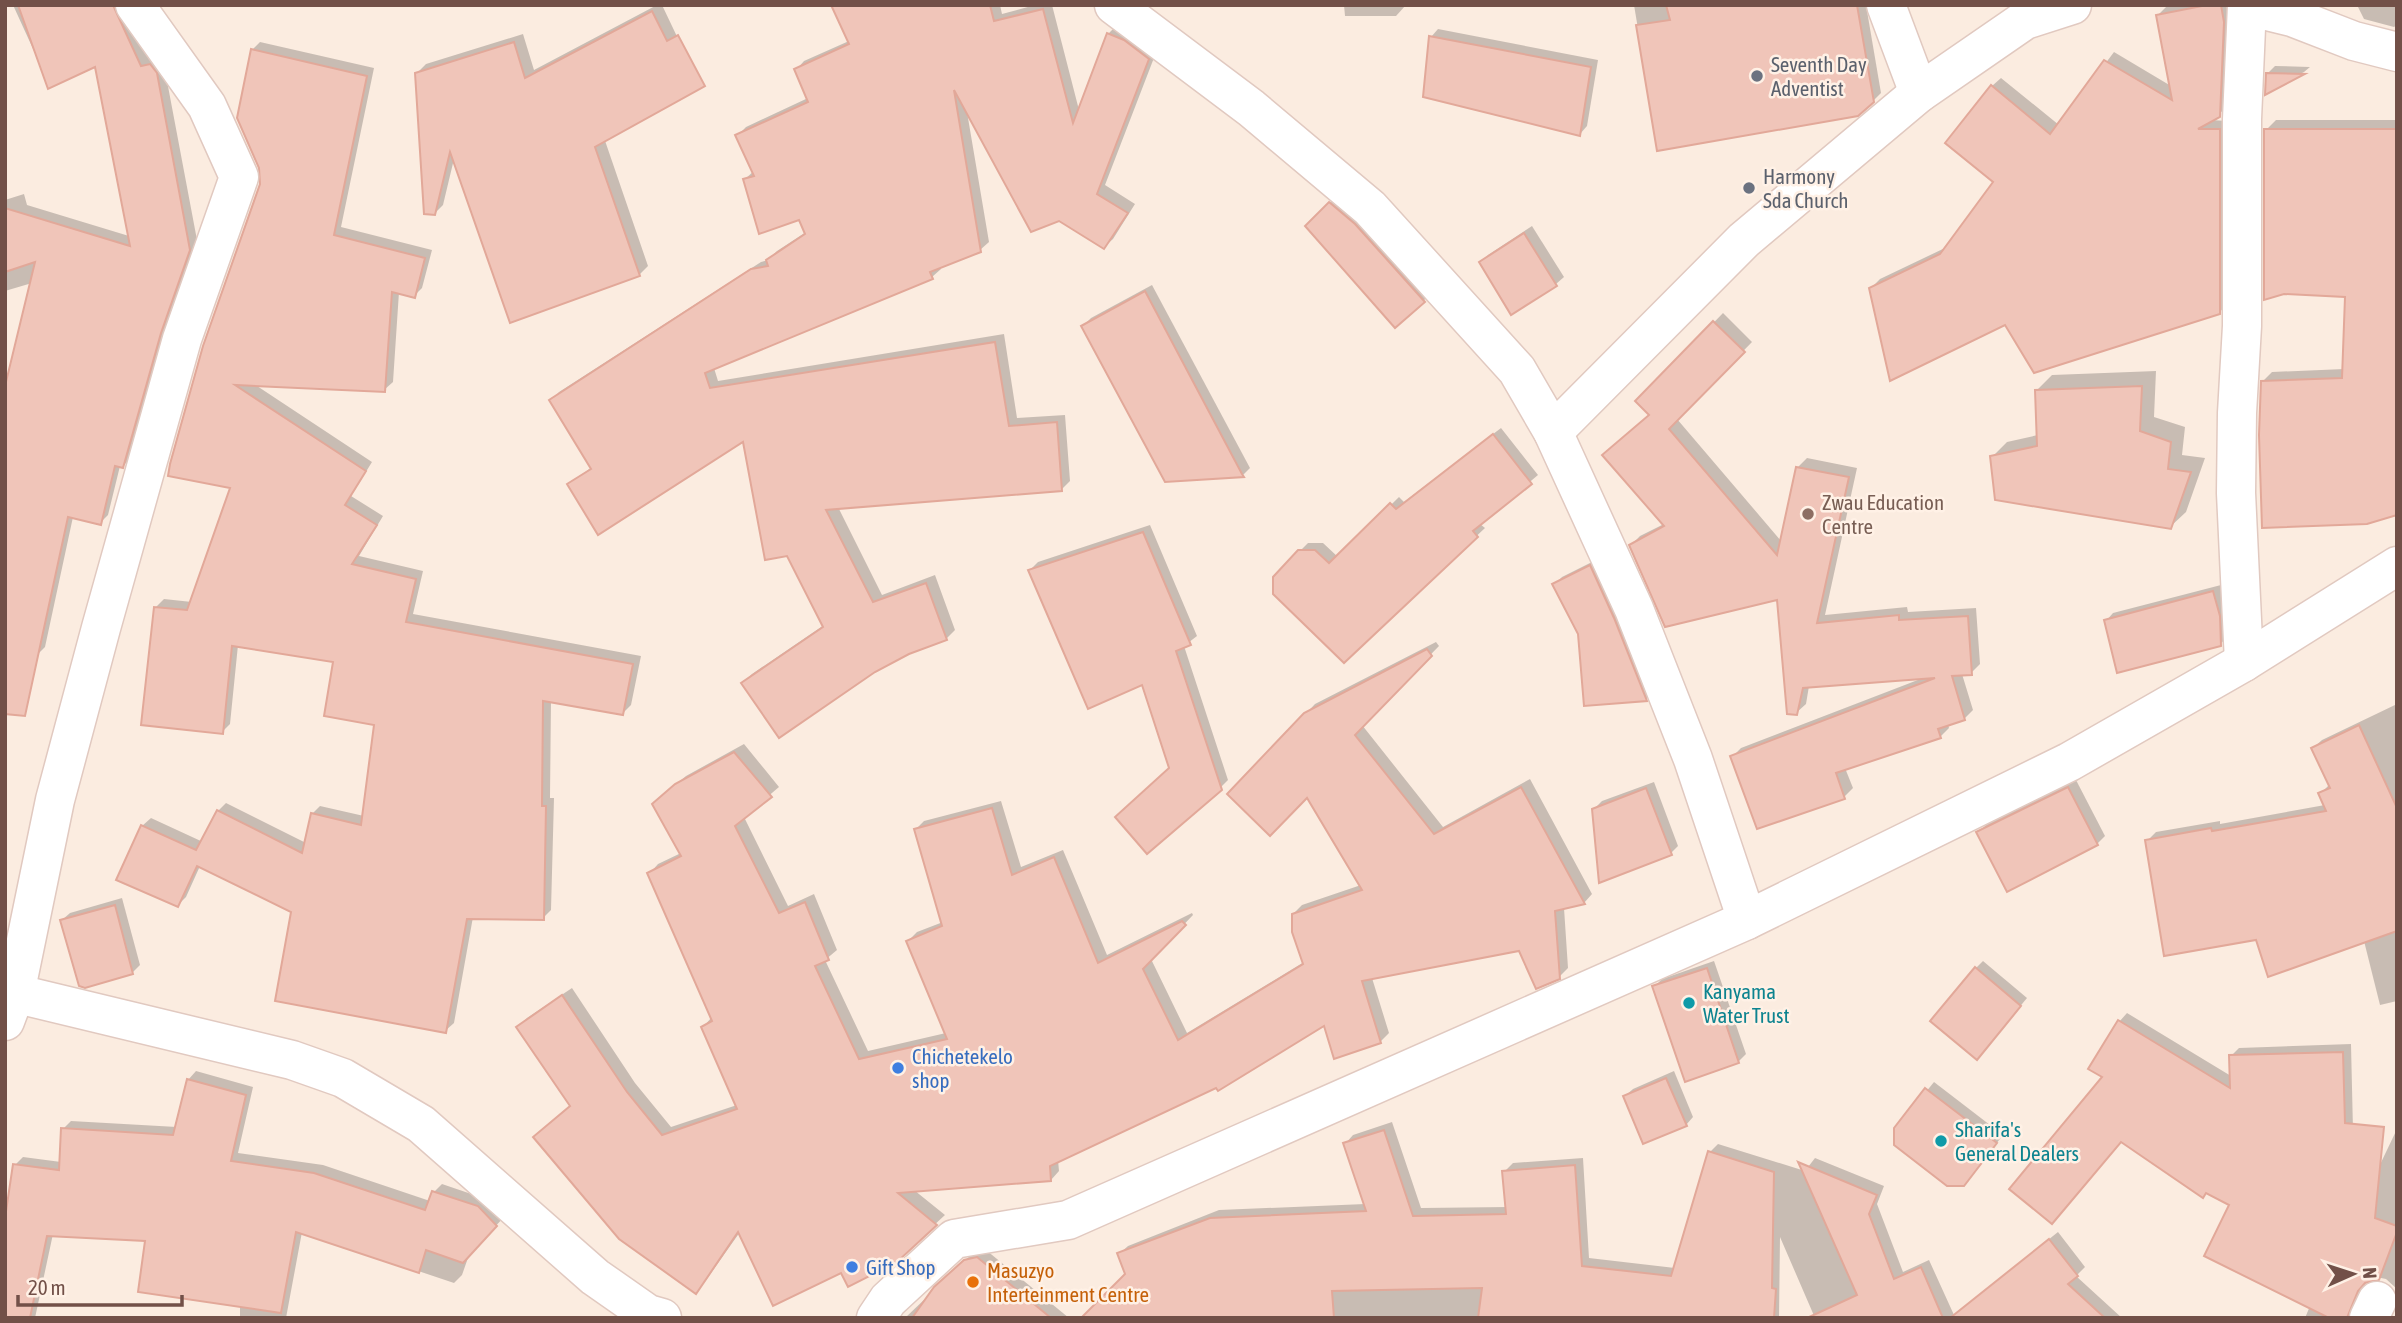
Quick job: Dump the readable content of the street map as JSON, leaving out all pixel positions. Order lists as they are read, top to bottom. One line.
{"places":["Seventh Day Adventist","Harmony Sda Church","Zwau Education Centre","Kanyama Water Trust","Chichetekelo shop","Sharifa's General Dealers","Gift Shop","Masuzyo Interteinment Centre"],"scale_bar":"20 m","north":"right"}
